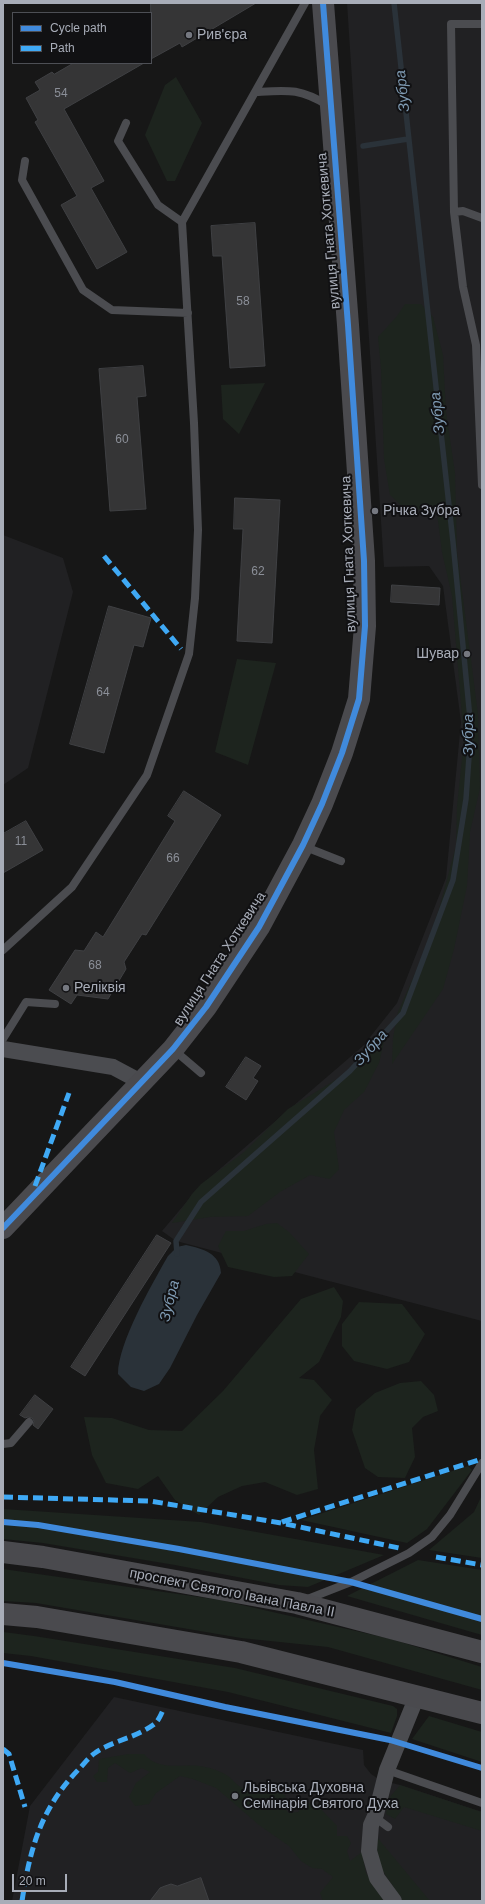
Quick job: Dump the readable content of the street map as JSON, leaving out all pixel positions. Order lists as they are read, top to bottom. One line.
{"streets":{"street":["вулиця Гната Хоткевича","проспект Святого Івана Павла II"]},"water":["Зубра"],"places":["Рив'єра","Річка Зубра","Шувар","Реліквія","Львівська Духовна Семінарія Святого Духа"],"house_numbers":["54","58","60","62","64","11","66","68"],"legend":["Cycle path","Path"],"scale_bar":"20 m"}
